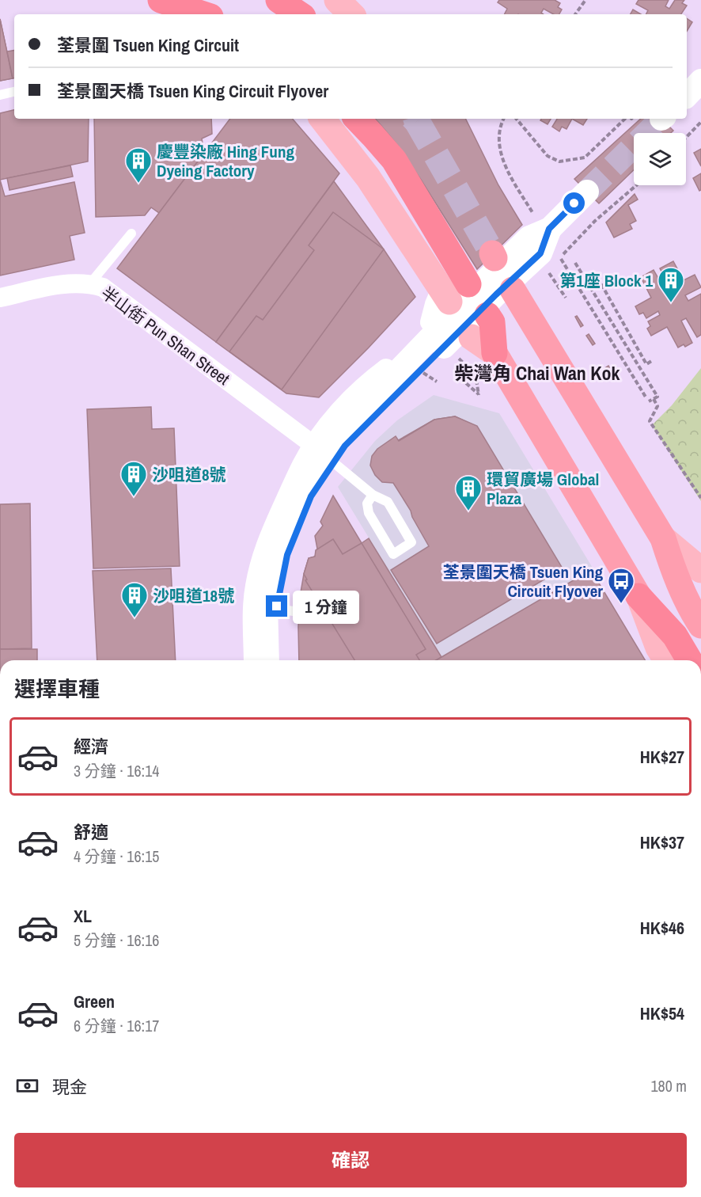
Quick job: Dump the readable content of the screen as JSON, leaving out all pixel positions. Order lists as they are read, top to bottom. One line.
{"streets":{"street":["半山街 Pun Shan Street"]},"districts":["柴灣角 Chai Wan Kok"],"places":{"building":["慶豐染廠 Hing Fung Dyeing Factory","第1座 Block 1","沙咀道8號","環貿廣場 Global Plaza","沙咀道18號"],"bus stop":["荃景圍天橋 Tsuen King Circuit Flyover"]},"page":{"banner":["荃景圍 Tsuen King Circuit","荃景圍天橋 Tsuen King Circuit Flyover"],"bubble":"1 分鐘","heading":"選擇車種","list":[{"name":"經濟","note":"3 分鐘 · 16:14","value":"HK$27"},{"name":"舒適","note":"4 分鐘 · 16:15","value":"HK$37"},{"name":"XL","note":"5 分鐘 · 16:16","value":"HK$46"},{"name":"Green","note":"6 分鐘 · 16:17","value":"HK$54"}],"pay":["現金","180 m"],"buttons":"確認"}}
